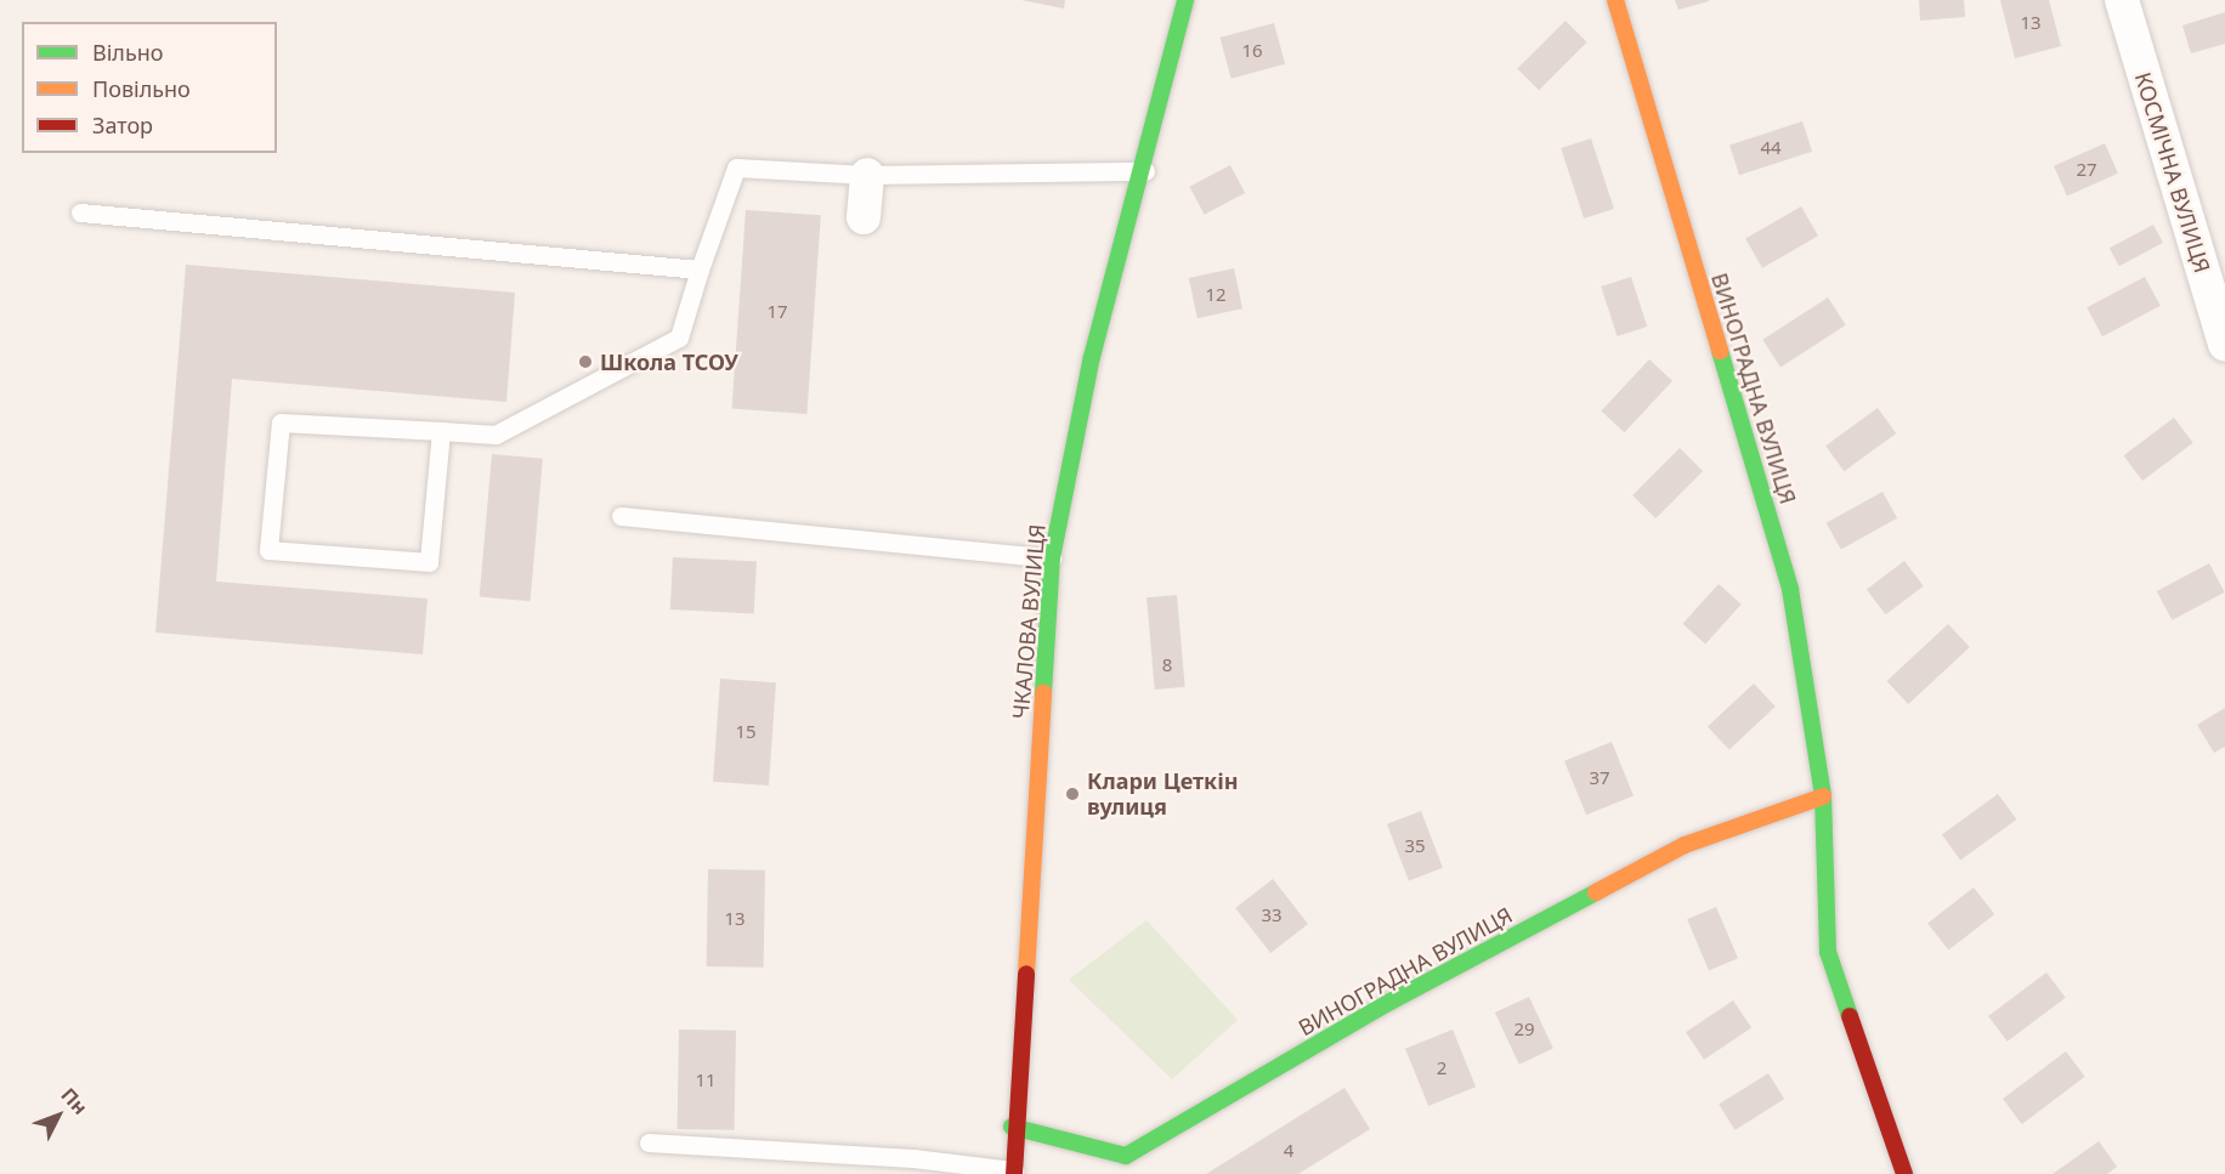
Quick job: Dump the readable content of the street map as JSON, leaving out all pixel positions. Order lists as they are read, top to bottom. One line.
{"streets":{"street":["КОСМІЧНА ВУЛИЦЯ","ВИНОГРАДНА ВУЛИЦЯ","ЧКАЛОВА ВУЛИЦЯ"]},"places":["Школа ТСОУ","Клари Цеткін вулиця"],"house_numbers":["13","16","44","27","12","17","8","15","37","35","33","13","29","2","11","4"],"legend":["Вільно","Повільно","Затор"],"north":"top right"}
